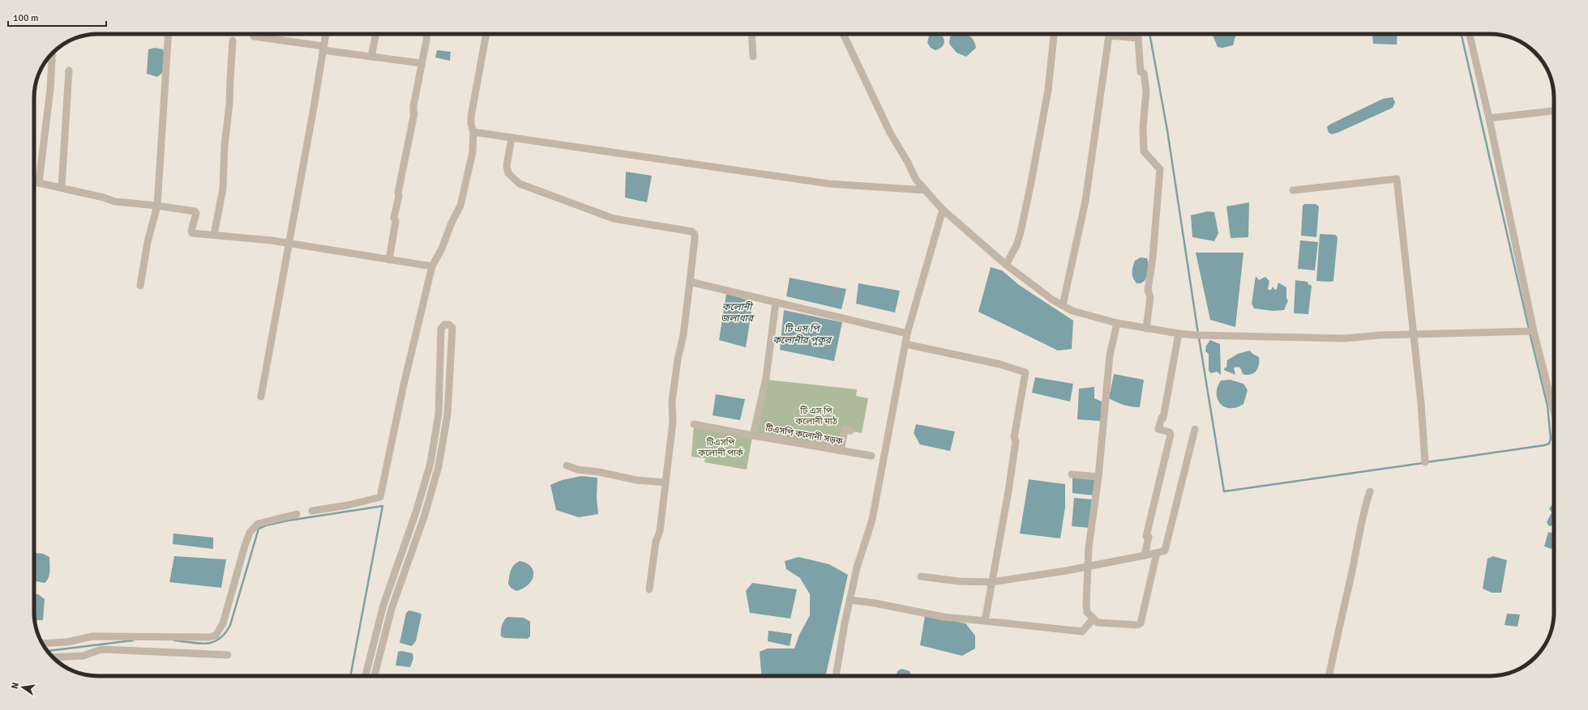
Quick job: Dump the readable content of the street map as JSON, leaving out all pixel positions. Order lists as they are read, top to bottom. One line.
{"streets":{"street":["টিএসপি কলোনী সড়ক"]},"water":["কলোনী জলাধার","টি এস পি কলোনীর পুকুর"],"parks":["টি এস পি কলোনী মাঠ","টিএসপি কলোনী পার্ক"],"scale_bar":"100 m","north":"left"}
